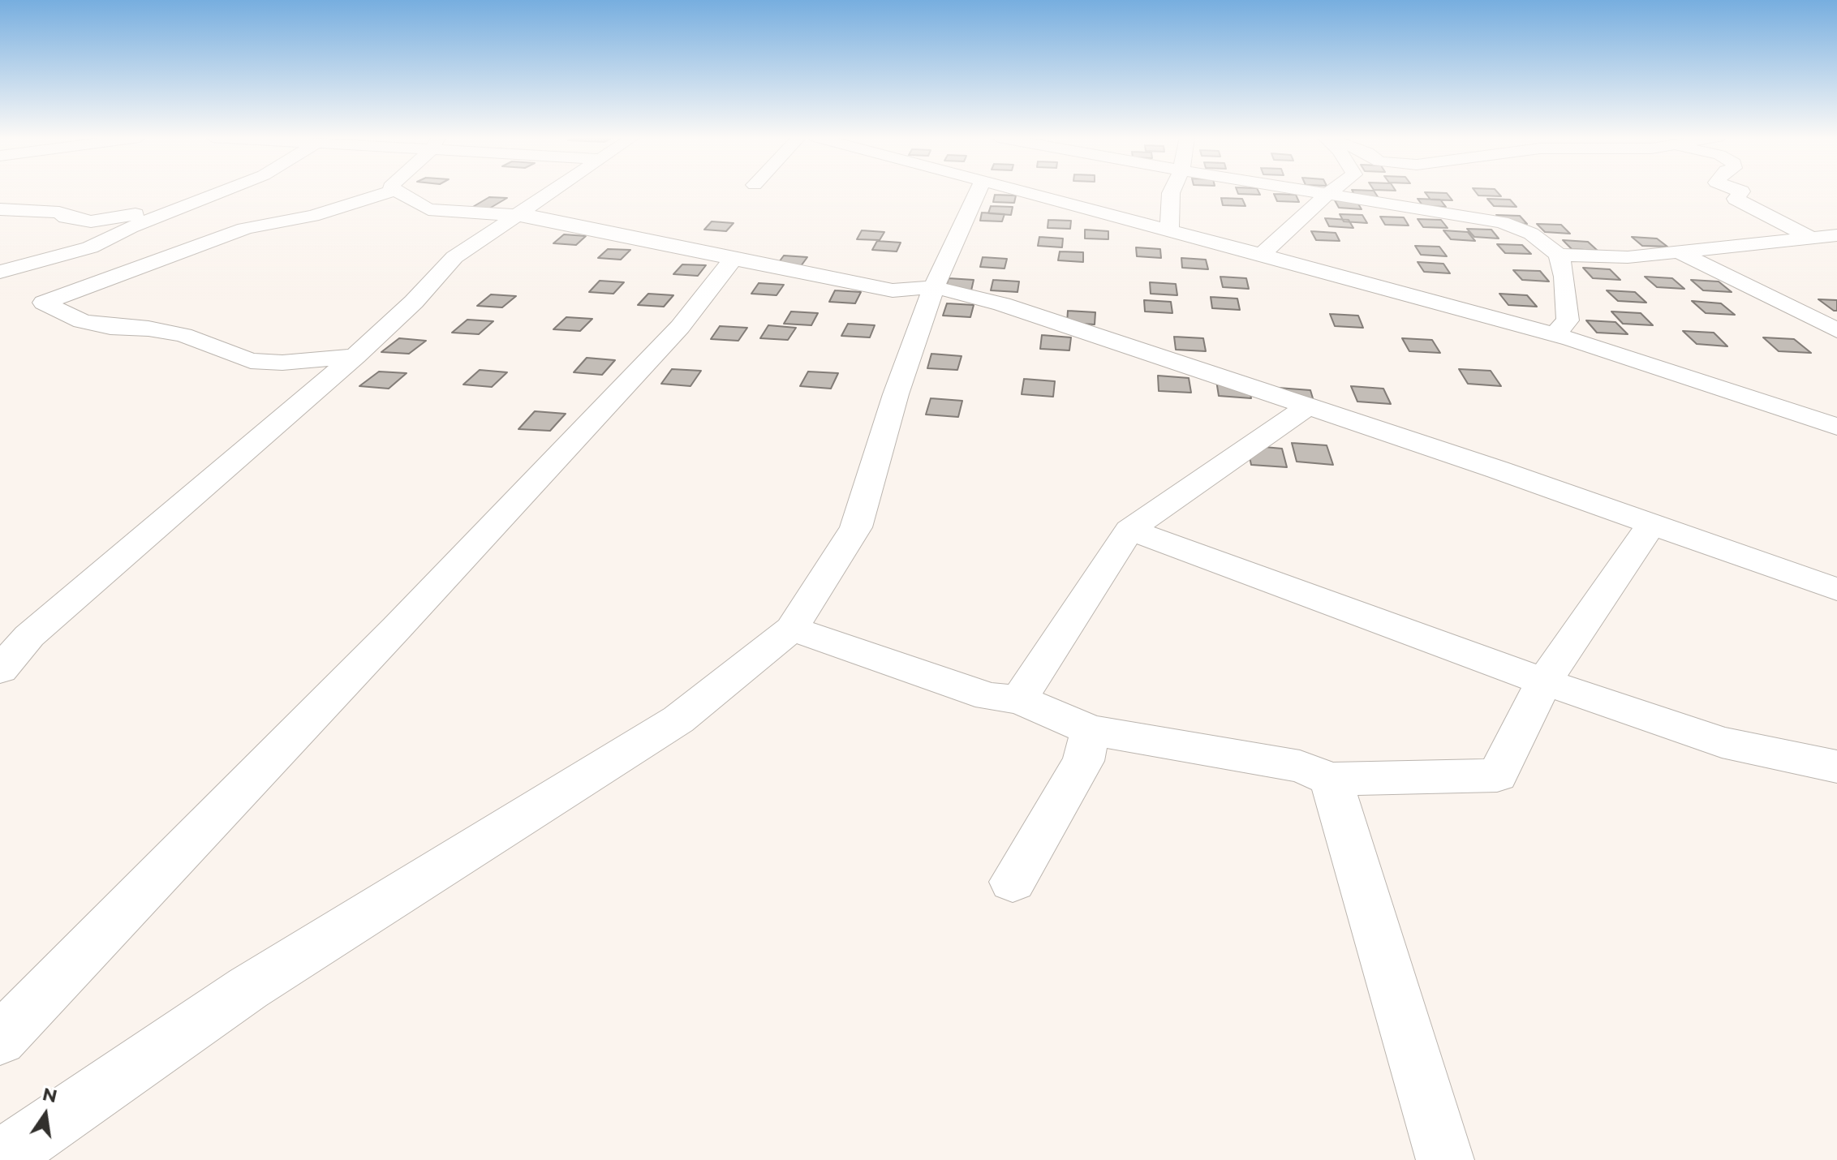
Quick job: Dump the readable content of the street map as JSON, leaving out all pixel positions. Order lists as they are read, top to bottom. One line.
{"north":"top"}
